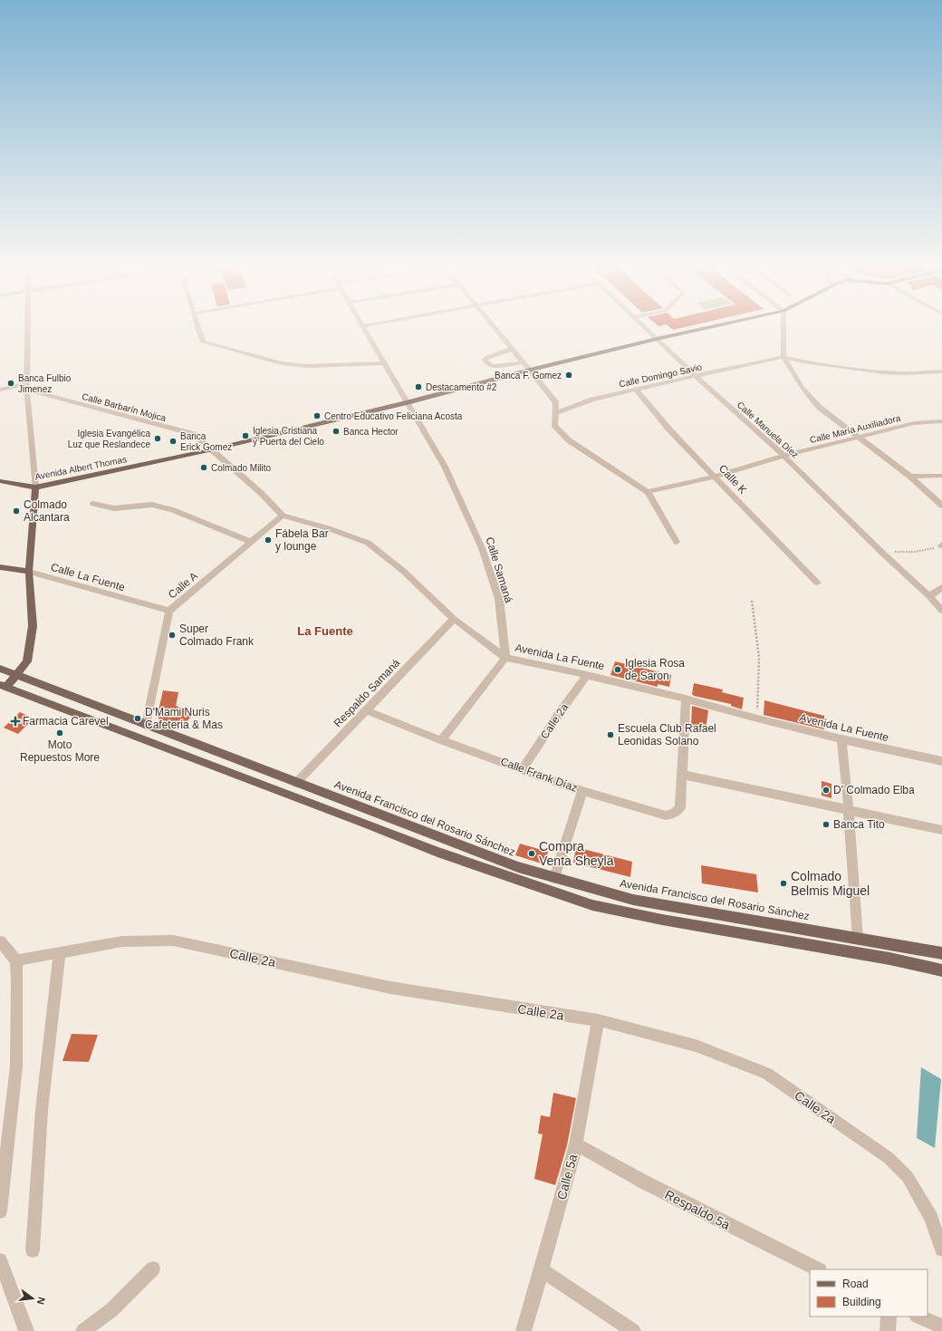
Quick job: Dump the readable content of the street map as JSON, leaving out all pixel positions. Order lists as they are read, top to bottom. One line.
{"streets":{"main road":["Avenida Albert Thomas","Calle La Fuente","Avenida Francisco del Rosario Sánchez"],"street":["Calle Domingo Savio","Calle Barbarín Mojica","Calle María Auxiliadora","Calle Manuela Díez","Calle K","Calle Samaná","Calle A","Avenida La Fuente","Respaldo Samaná","Calle 2a","Calle Frank Díaz","Calle 5a","Respaldo 5a"]},"crossings":[["Calle Domingo Savio","Calle Manuela Díez"],["Calle Domingo Savio","Calle K"],["Calle Barbarín Mojica","Avenida Albert Thomas"],["Calle María Auxiliadora","Calle Manuela Díez"],["Calle María Auxiliadora","Calle K"],["Calle Manuela Díez","Avenida Albert Thomas"],["Avenida Albert Thomas","Calle Samaná"],["Calle Samaná","Avenida La Fuente"],["Calle La Fuente","Calle A"],["Calle A","Avenida La Fuente"],["Calle A","Avenida Francisco del Rosario Sánchez"],["Avenida La Fuente","Respaldo Samaná"],["Avenida La Fuente","Calle 2a"],["Avenida La Fuente","Calle Frank Díaz"],["Respaldo Samaná","Calle Frank Díaz"],["Respaldo Samaná","Avenida Francisco del Rosario Sánchez"],["Calle 2a","Calle Frank Díaz"],["Calle 2a","Calle 5a"],["Calle 5a","Respaldo 5a"]],"districts":["La Fuente"],"places":{"other":["Banca F. Gomez","Banca Fulbio Jimenez","Destacamento #2","Centro Educativo Feliciana Acosta","Banca Hector","Iglesia Cristiana y Puerta del Cielo","Iglesia Evangélica Luz que Reslandece","Banca Erick Gomez","Colmado Milito","Colmado Alcantara","Fábela Bar y lounge","Super Colmado Frank","Iglesia Rosa de Saron","D'Mami Nuris Cafeteria & Mas","Moto Repuestos More","Escuela Club Rafael Leonidas Solano","D' Colmado Elba","Banca Tito","Compra Venta Sheyla","Colmado Belmis Miguel"],"health":["Farmacia Carevel"]},"legend":["Road","Building"],"north":"right"}
